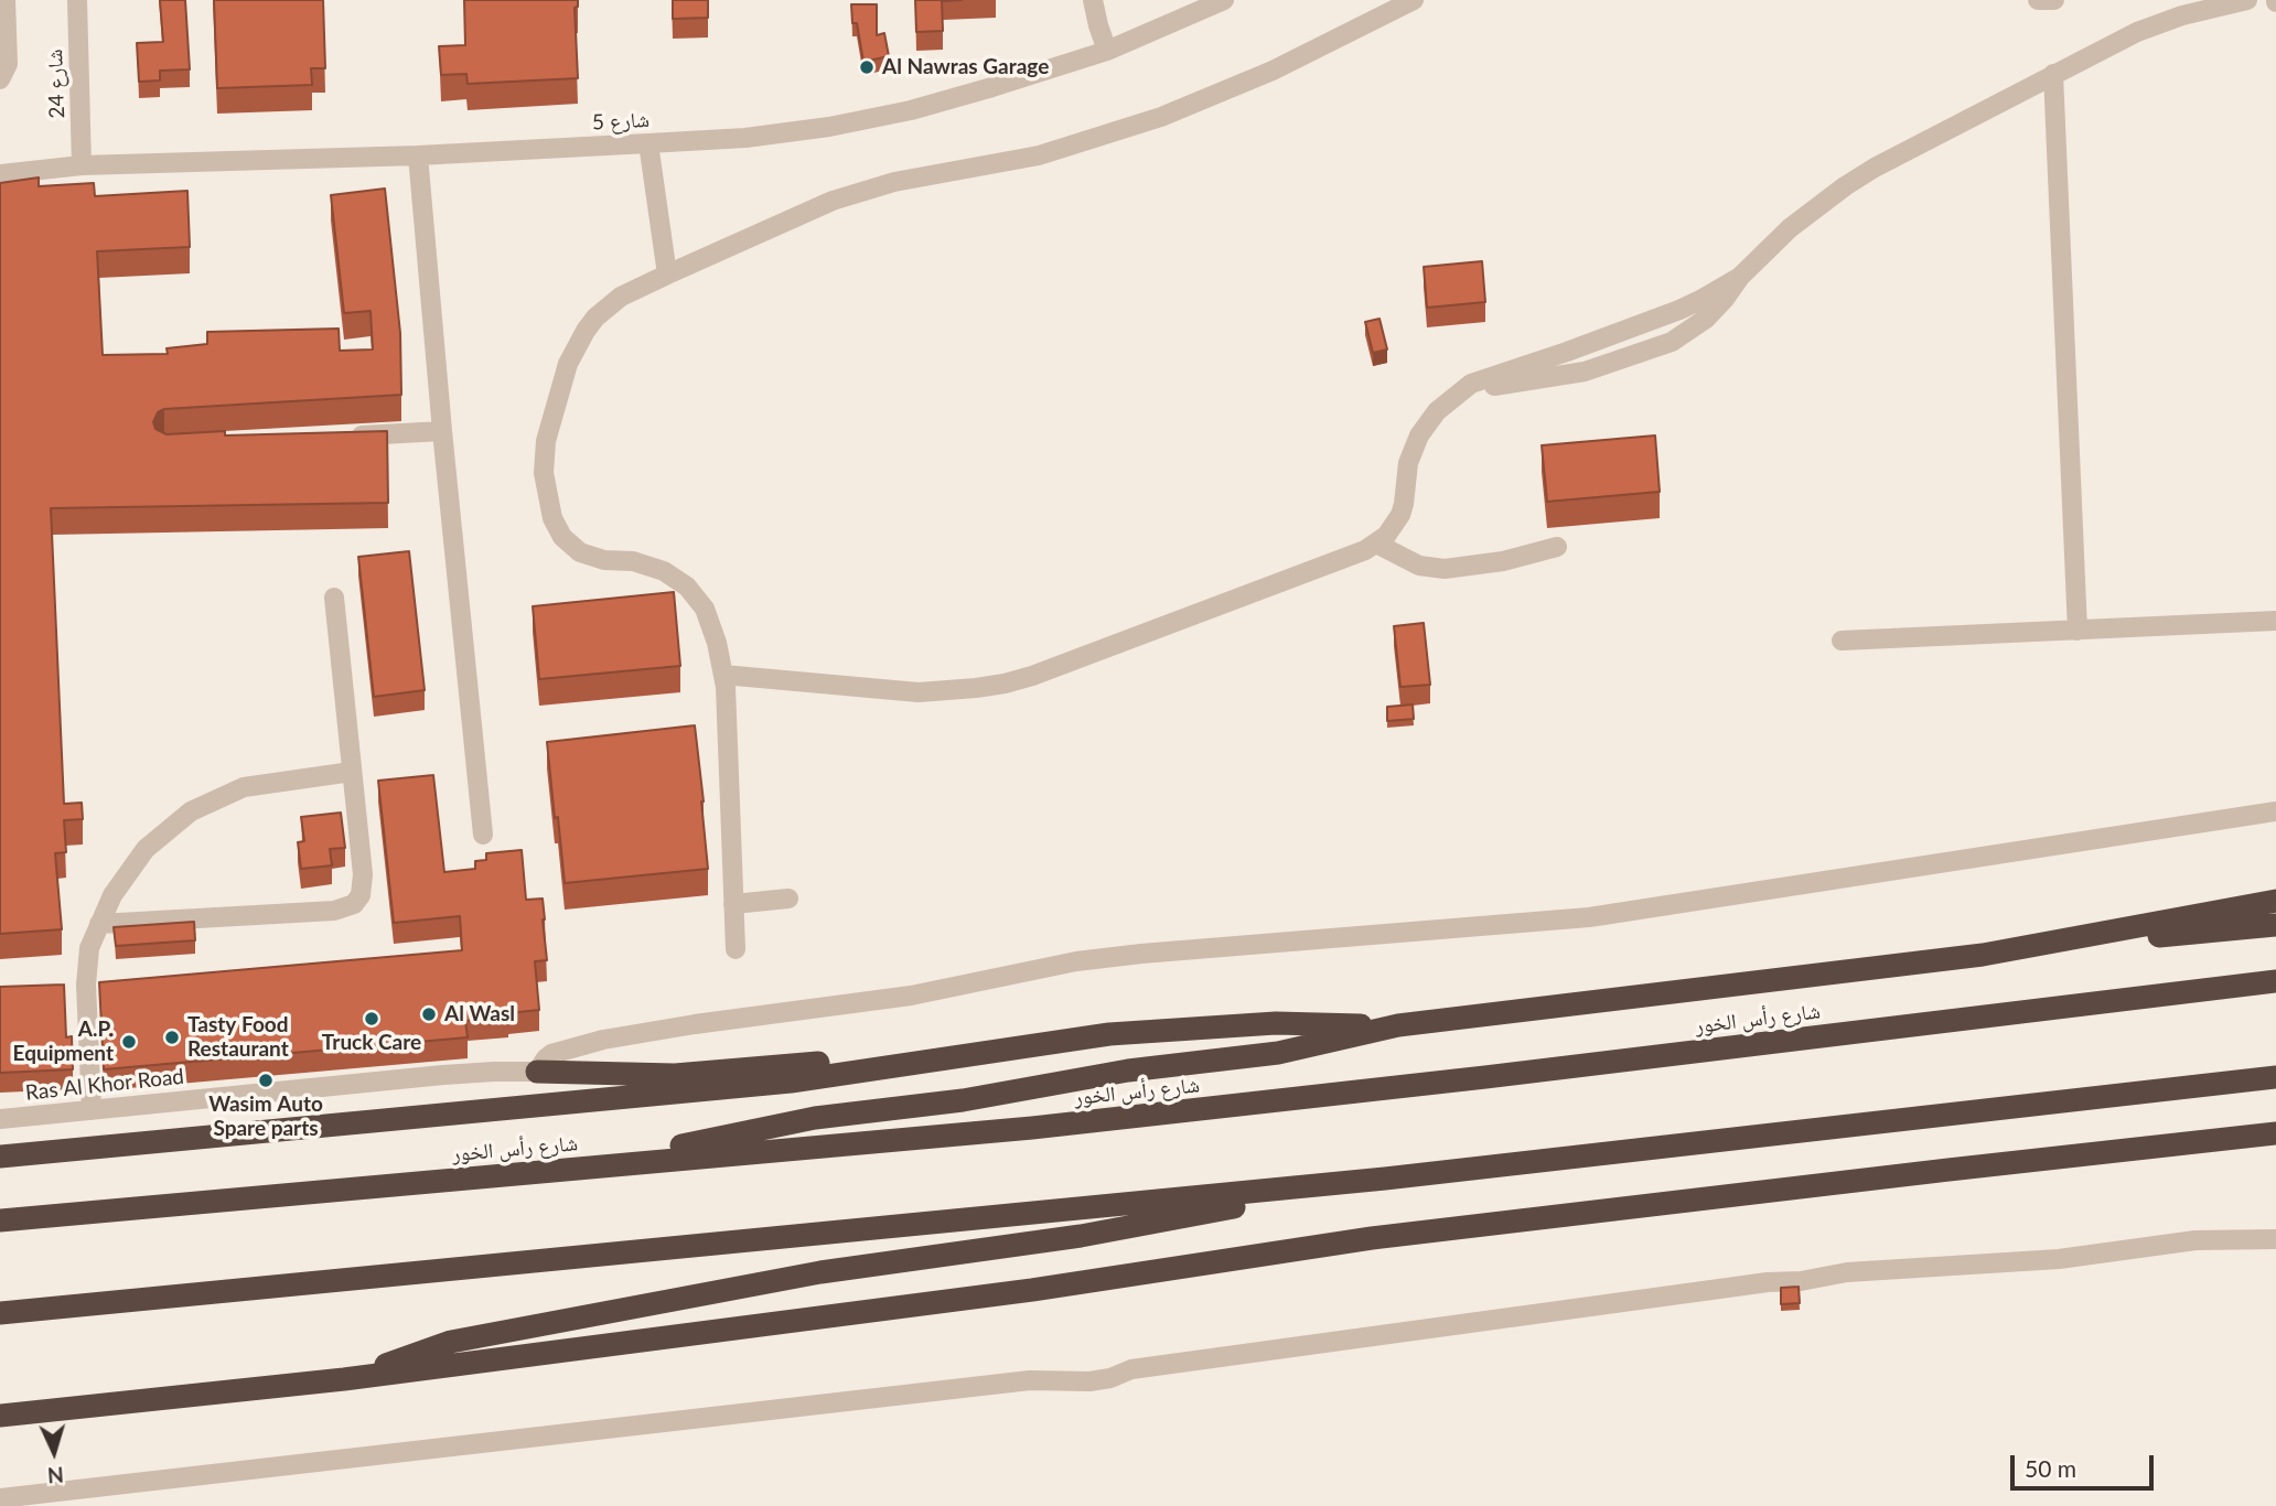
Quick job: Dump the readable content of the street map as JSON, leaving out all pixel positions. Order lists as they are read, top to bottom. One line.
{"streets":{"highway":["شارع رأس الخور"],"street":["شارع 24","شارع 5","Ras Al Khor Road"]},"crossings":[["شارع 24","شارع 5"]],"places":["Al Nawras Garage","Al Wasl","Truck Care","Tasty Food Restaurant","A.P. Equipment","Wasim Auto Spare parts"],"scale_bar":"50 m","north":"bottom"}
